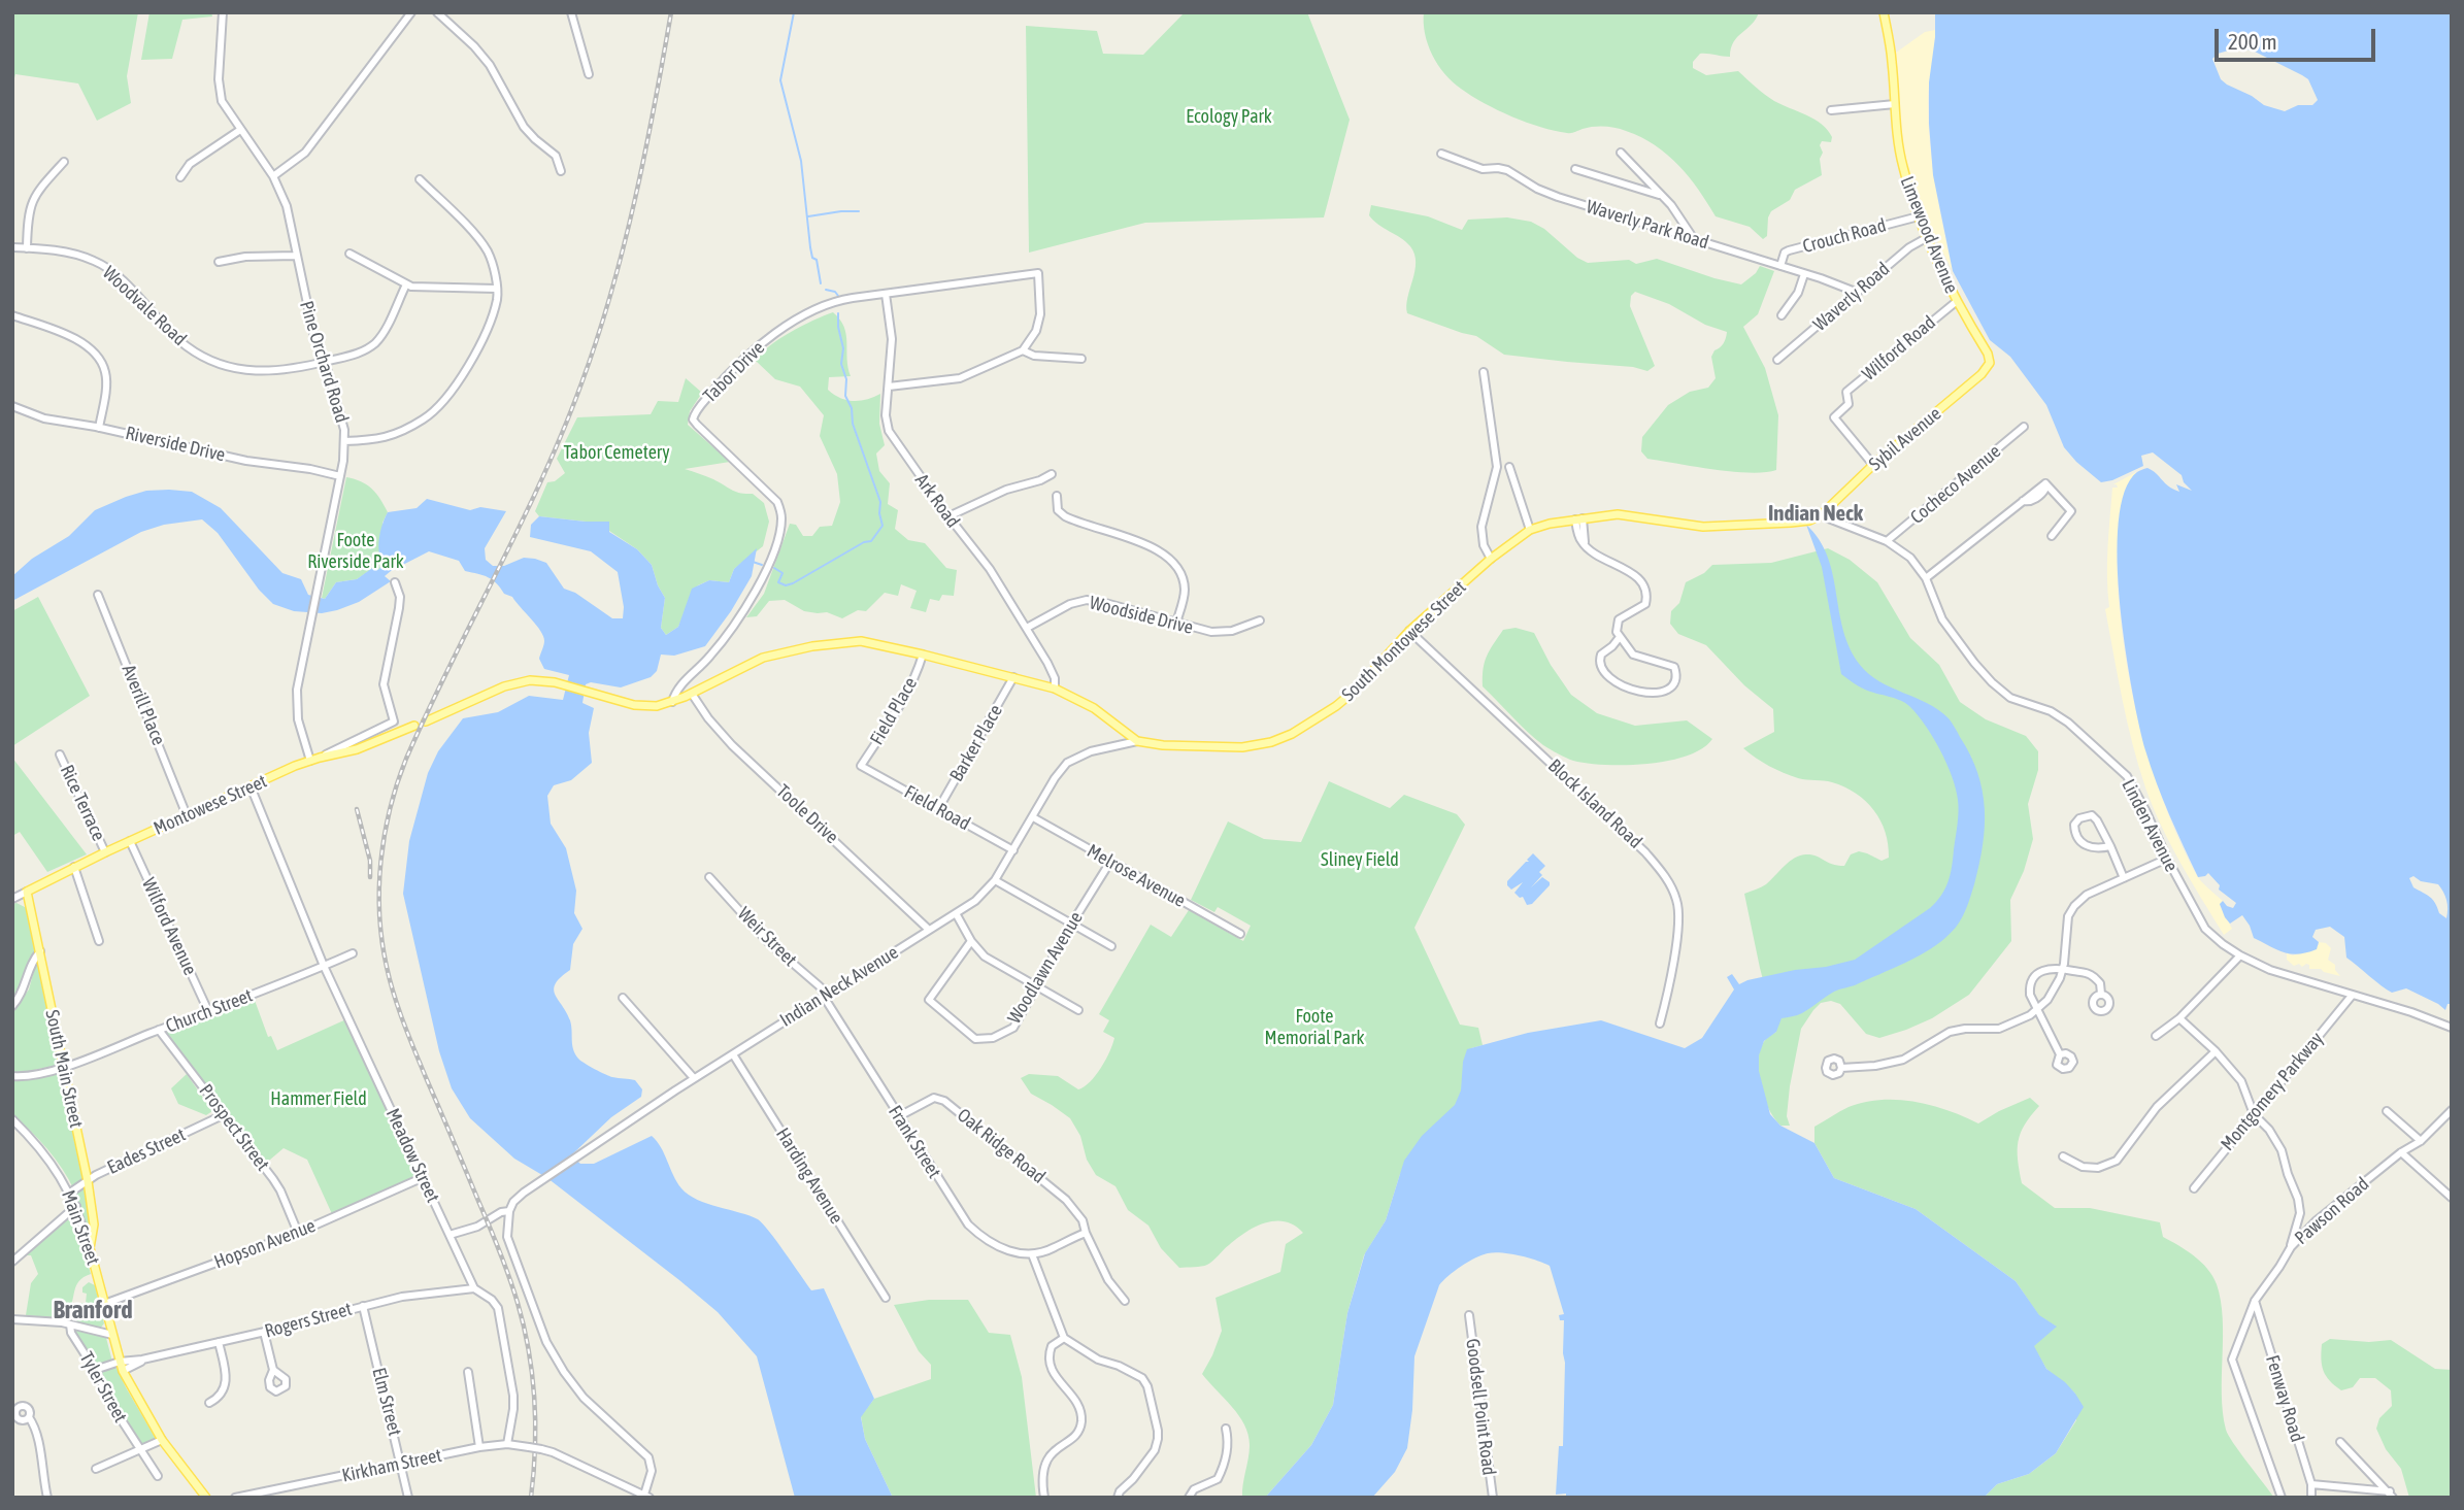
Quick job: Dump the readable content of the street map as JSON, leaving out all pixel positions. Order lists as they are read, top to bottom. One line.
{"streets":{"main road":["Limewood Avenue","Sybil Avenue","South Montowese Street","Montowese Street","South Main Street","Main Street"],"street":["Waverly Park Road","Crouch Road","Waverly Road","Woodvale Road","Wilford Road","Pine Orchard Road","Tabor Drive","Riverside Drive","Cocheco Avenue","Ark Road","Woodside Drive","Averill Place","Field Place","Barker Place","Rice Terrace","Block Island Road","Field Road","Toole Drive","Linden Avenue","Melrose Avenue","Wilford Avenue","Weir Street","Woodlawn Avenue","Indian Neck Avenue","Church Street","Montgomery Parkway","Prospect Street","Frank Street","Oak Ridge Road","Eades Street","Meadow Street","Harding Avenue","Pawson Road","Hopson Avenue","Rogers Street","Tyler Street","Fenway Road","Elm Street","Goodsell Point Road","Kirkham Street"]},"crossings":[["Waverly Park Road","Crouch Road"],["Waverly Park Road","Waverly Road"],["Limewood Avenue","Crouch Road"],["Limewood Avenue","Waverly Road"],["Limewood Avenue","Wilford Road"],["Limewood Avenue","Sybil Avenue"],["Woodvale Road","Pine Orchard Road"],["Wilford Road","Sybil Avenue"],["Pine Orchard Road","Riverside Drive"],["Pine Orchard Road","Montowese Street"],["Tabor Drive","Ark Road"],["Tabor Drive","South Montowese Street"],["Sybil Avenue","South Montowese Street"],["Sybil Avenue","Linden Avenue"],["Cocheco Avenue","Linden Avenue"],["Ark Road","Woodside Drive"],["Ark Road","South Montowese Street"],["South Montowese Street","Field Place"],["South Montowese Street","Barker Place"],["South Montowese Street","Block Island Road"],["South Montowese Street","Toole Drive"],["South Montowese Street","Linden Avenue"],["South Montowese Street","Indian Neck Avenue"],["Averill Place","Montowese Street"],["Field Place","Field Road"],["Barker Place","Field Road"],["Rice Terrace","Montowese Street"],["Montowese Street","Wilford Avenue"],["Montowese Street","South Main Street"],["Montowese Street","Meadow Street"],["Field Road","Indian Neck Avenue"],["Toole Drive","Indian Neck Avenue"],["Linden Avenue","Montgomery Parkway"],["Melrose Avenue","Woodlawn Avenue"],["Melrose Avenue","Indian Neck Avenue"],["Wilford Avenue","Church Street"],["Weir Street","Indian Neck Avenue"],["Weir Street","Frank Street"],["Indian Neck Avenue","Frank Street"],["Indian Neck Avenue","Meadow Street"],["Indian Neck Avenue","Harding Avenue"],["Church Street","South Main Street"],["Church Street","Prospect Street"],["Church Street","Meadow Street"],["South Main Street","Eades Street"],["South Main Street","Main Street"],["Prospect Street","Eades Street"],["Prospect Street","Hopson Avenue"],["Frank Street","Oak Ridge Road"],["Eades Street","Main Street"],["Meadow Street","Hopson Avenue"],["Meadow Street","Rogers Street"],["Meadow Street","Kirkham Street"],["Pawson Road","Fenway Road"],["Main Street","Hopson Avenue"],["Main Street","Rogers Street"],["Rogers Street","Tyler Street"],["Rogers Street","Elm Street"],["Elm Street","Kirkham Street"]],"districts":["Indian Neck","Branford"],"parks":["Ecology Park","Tabor Cemetery","Foote Riverside Park","Sliney Field","Foote Memorial Park","Hammer Field"],"scale_bar":"200 m"}
